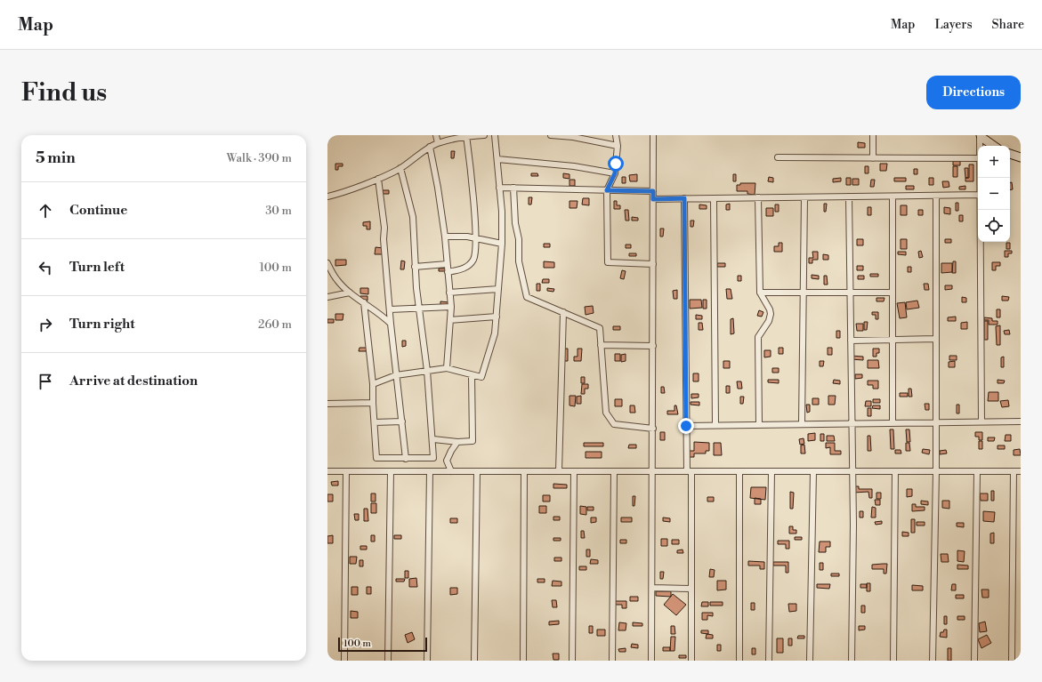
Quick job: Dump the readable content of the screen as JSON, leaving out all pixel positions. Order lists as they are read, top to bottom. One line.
{"scale_bar":"100 m","page":{"header":"Map","nav":["Map","Layers","Share"],"buttons":"Directions","title":"Find us","heading":["5 min","Walk · 390 m"],"map_buttons":["+","−"],"list":[["Continue","30 m"],["Turn left","100 m"],["Turn right","260 m"],"Arrive at destination"],"scale":"100 m"}}
